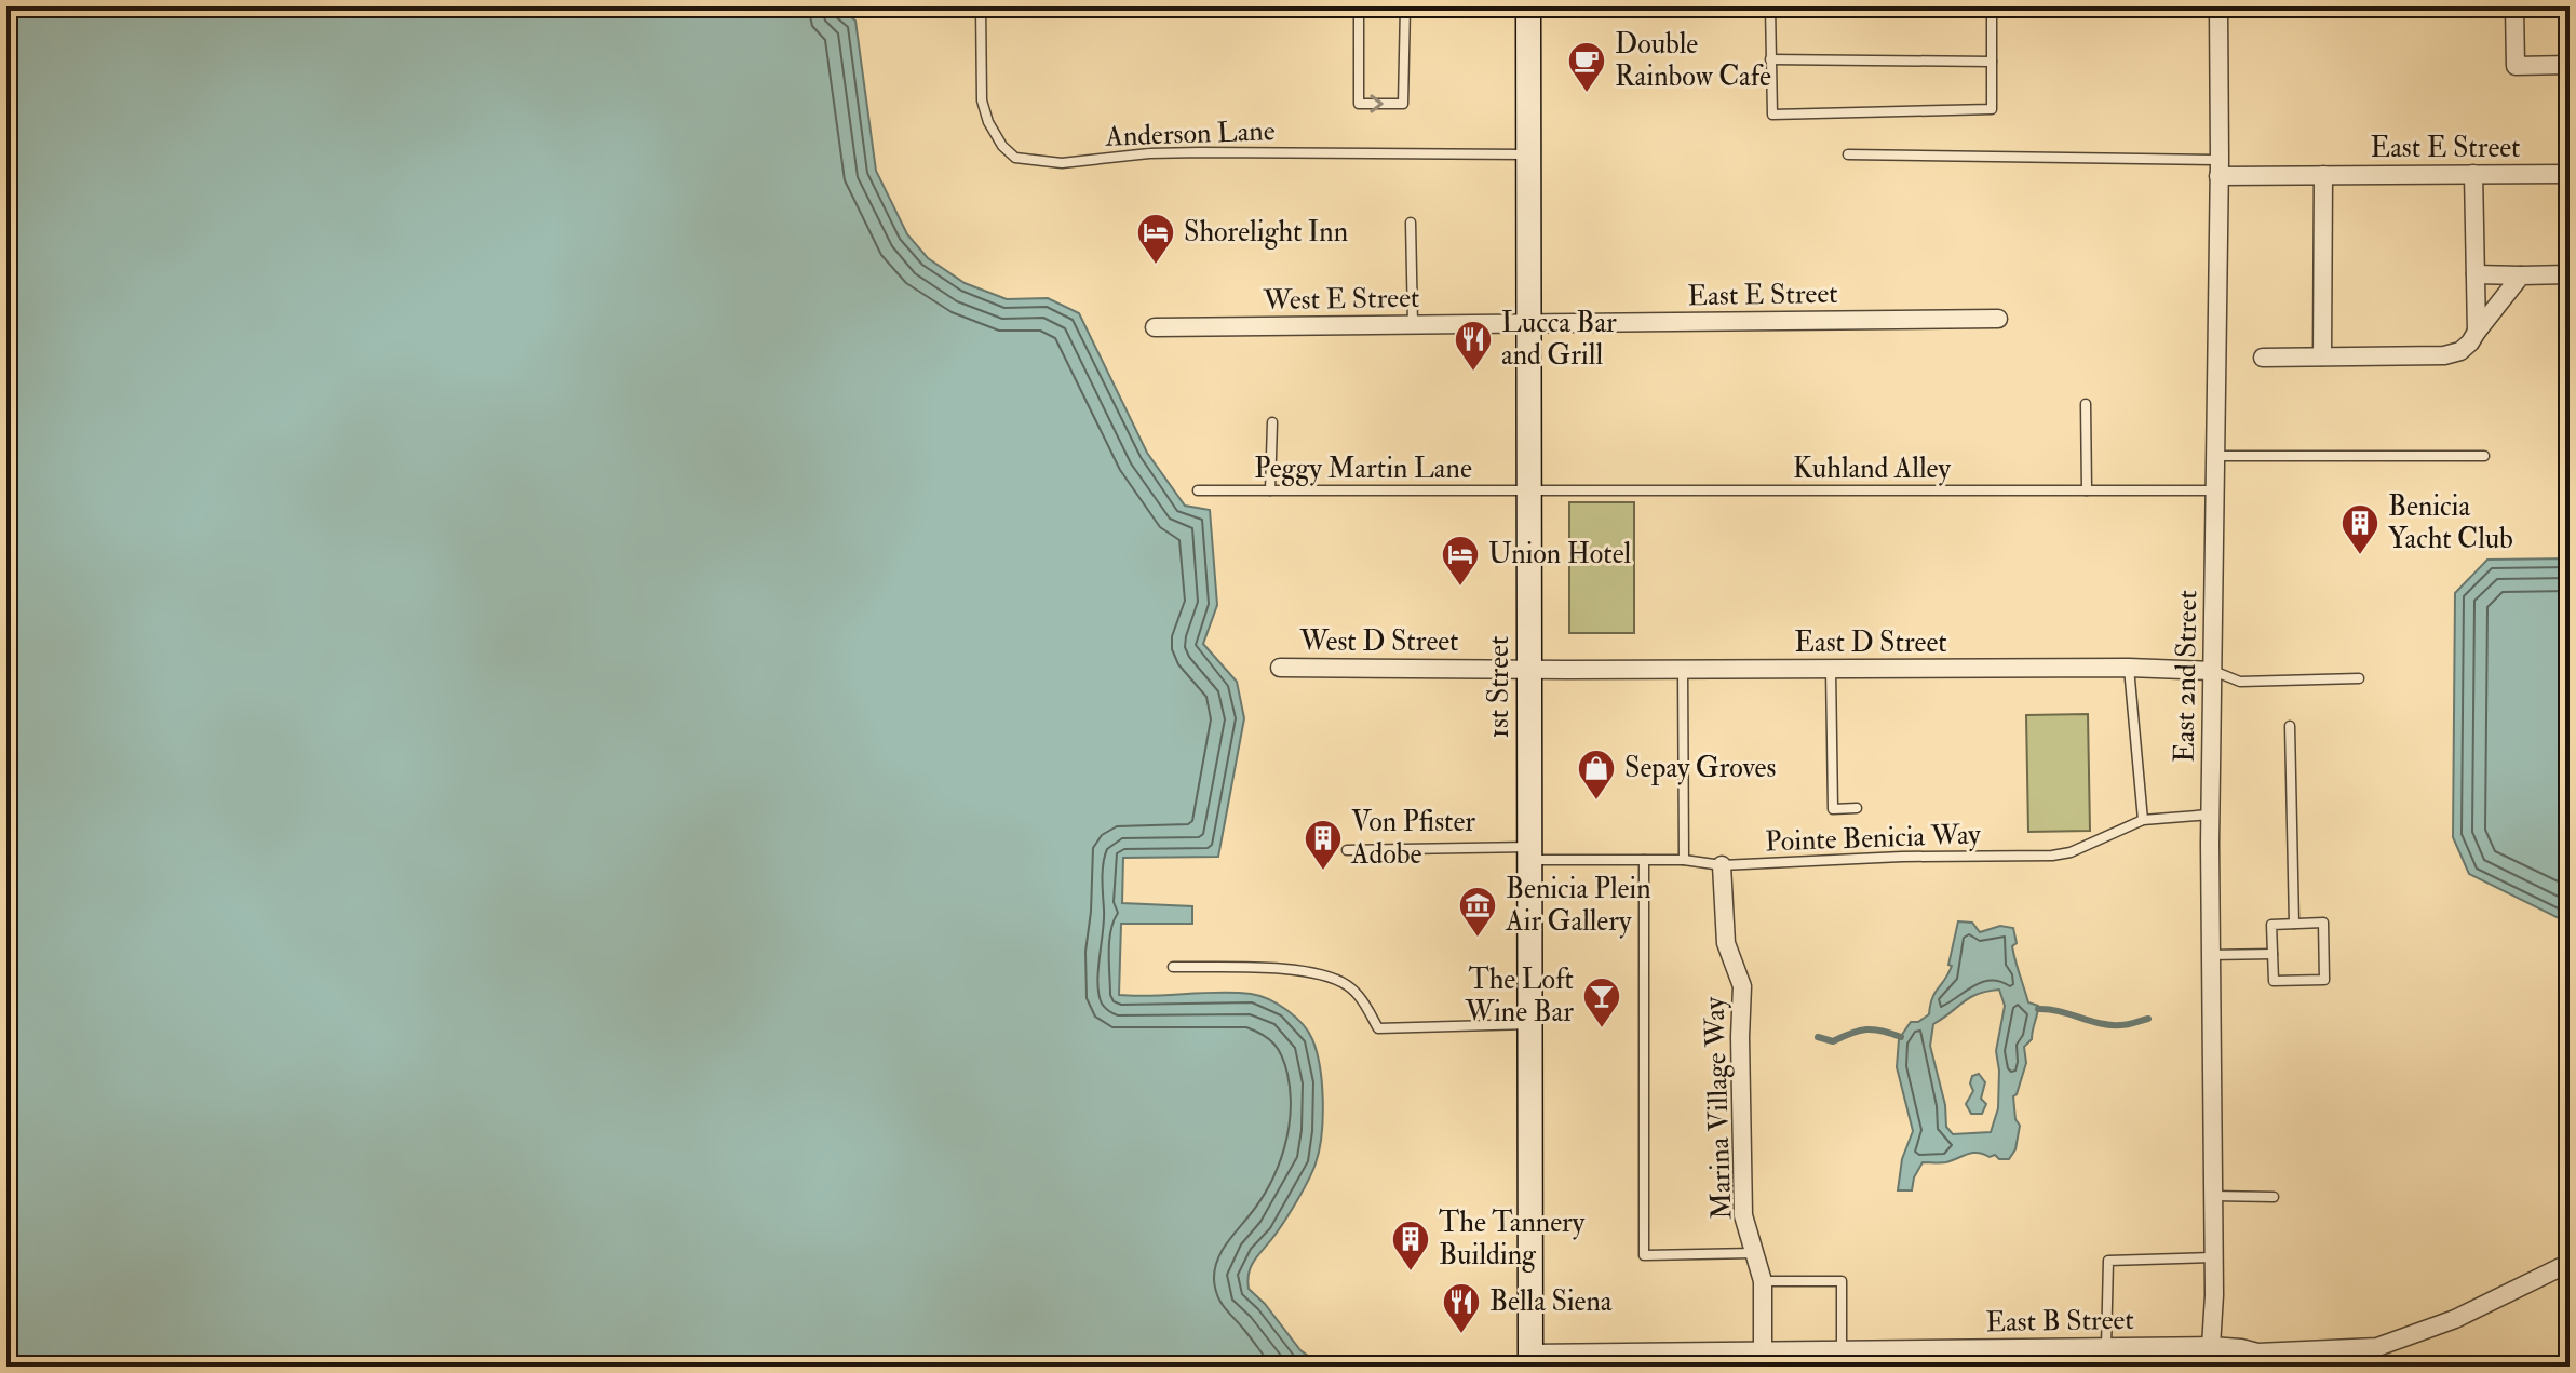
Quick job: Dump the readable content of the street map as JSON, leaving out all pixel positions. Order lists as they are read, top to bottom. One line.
{"streets":{"main road":["1st Street"],"street":["East E Street","West E Street","West D Street","East D Street","East 2nd Street","Marina Village Way","East B Street"],"lane":["Anderson Lane","Peggy Martin Lane","Kuhland Alley","Pointe Benicia Way"]},"crossings":[["Anderson Lane","1st Street"],["East E Street","West E Street"],["East E Street","East 2nd Street"],["East E Street","1st Street"],["West E Street","1st Street"],["Peggy Martin Lane","Kuhland Alley"],["Peggy Martin Lane","1st Street"],["Kuhland Alley","East 2nd Street"],["Kuhland Alley","1st Street"],["West D Street","East D Street"],["West D Street","1st Street"],["East D Street","East 2nd Street"],["East D Street","1st Street"],["East 2nd Street","Pointe Benicia Way"],["East 2nd Street","East B Street"],["1st Street","Pointe Benicia Way"],["1st Street","East B Street"],["Pointe Benicia Way","Marina Village Way"],["Marina Village Way","East B Street"]],"places":{"cafe":["Double Rainbow Cafe"],"hotel":["Shorelight Inn","Union Hotel"],"restaurant":["Lucca Bar and Grill","Bella Siena"],"building":["Benicia Yacht Club","Von Pfister Adobe","The Tannery Building"],"shop":["Sepay Groves"],"museum":["Benicia Plein Air Gallery"],"bar":["The Loft Wine Bar"]}}
